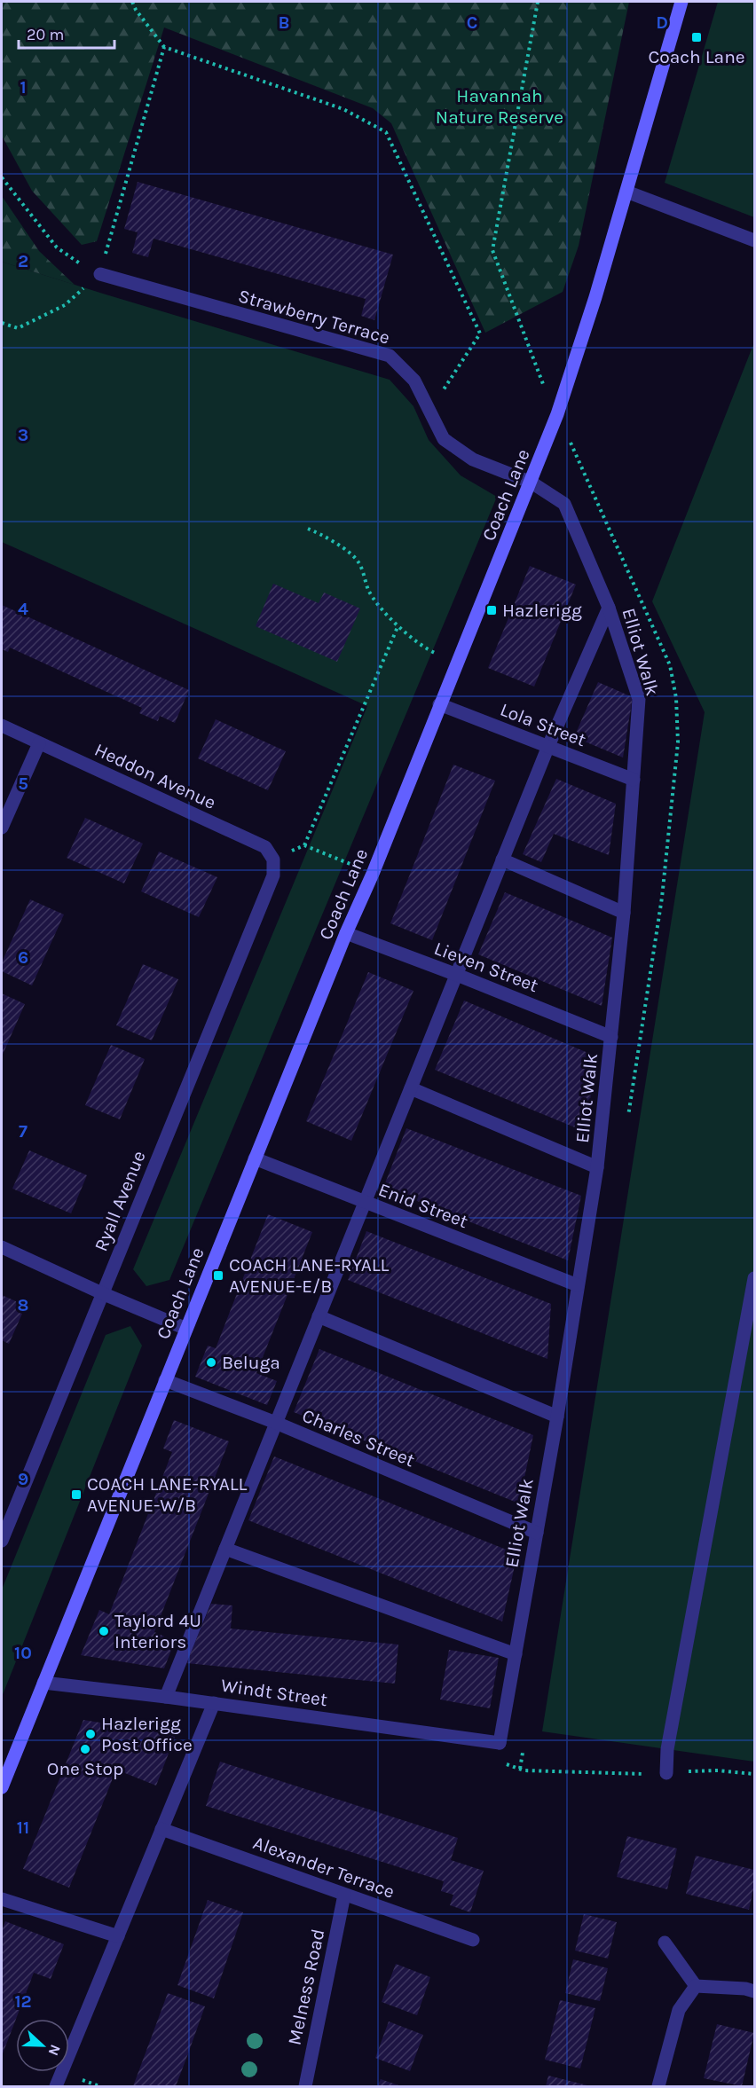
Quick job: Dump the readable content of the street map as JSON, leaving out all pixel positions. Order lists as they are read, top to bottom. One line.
{"streets":{"street":["Strawberry Terrace","Coach Lane","Elliot Walk","Lola Street","Heddon Avenue","Lieven Street","Ryall Avenue","Enid Street","Charles Street","Windt Street","Alexander Terrace","Melness Road"]},"crossings":[["Strawberry Terrace","Coach Lane"],["Strawberry Terrace","Elliot Walk"],["Coach Lane","Elliot Walk"],["Coach Lane","Lola Street"],["Coach Lane","Lieven Street"],["Coach Lane","Enid Street"],["Coach Lane","Charles Street"],["Coach Lane","Windt Street"],["Elliot Walk","Lola Street"],["Elliot Walk","Lieven Street"],["Elliot Walk","Enid Street"],["Elliot Walk","Charles Street"],["Elliot Walk","Windt Street"],["Heddon Avenue","Ryall Avenue"],["Alexander Terrace","Melness Road"]],"parks":["Havannah Nature Reserve"],"places":{"transit":["Coach Lane","Hazlerigg","COACH LANE-RYALL AVENUE-E/B","COACH LANE-RYALL AVENUE-W/B"],"other":["Beluga","Taylord 4U Interiors","Hazlerigg Post Office","One Stop"]},"scale_bar":"20 m","north":"right","grid":{"columns":["B","C","D"],"rows":["1","2","3","4","5","6","7","8","9","10","11","12"]}}
